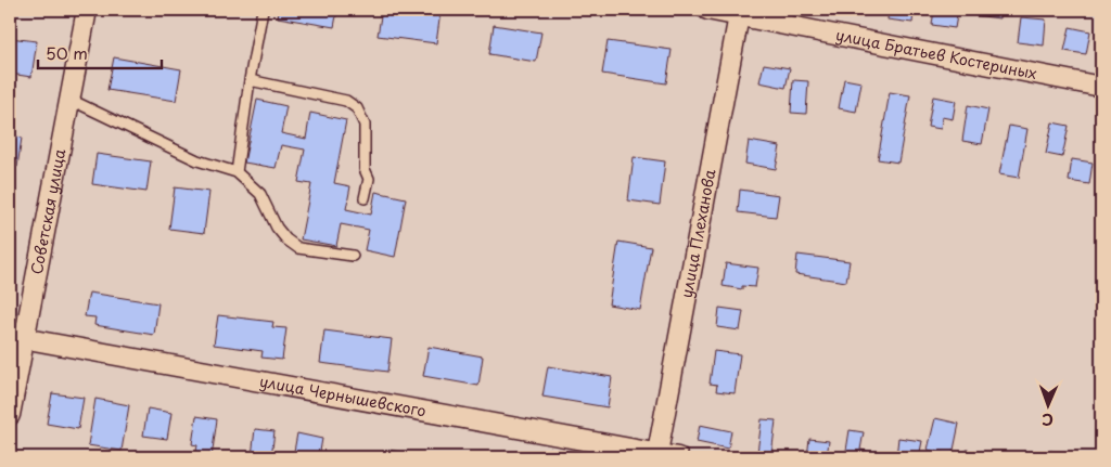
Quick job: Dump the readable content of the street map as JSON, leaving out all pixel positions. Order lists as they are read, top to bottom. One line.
{"streets":{"street":["улица Братьев Костериных","Советская улица","улица Плеханова","улица Чернышевского"]},"crossings":[["улица Братьев Костериных","улица Плеханова"],["Советская улица","улица Чернышевского"],["улица Плеханова","улица Чернышевского"]],"scale_bar":"50 m","north":"bottom"}
